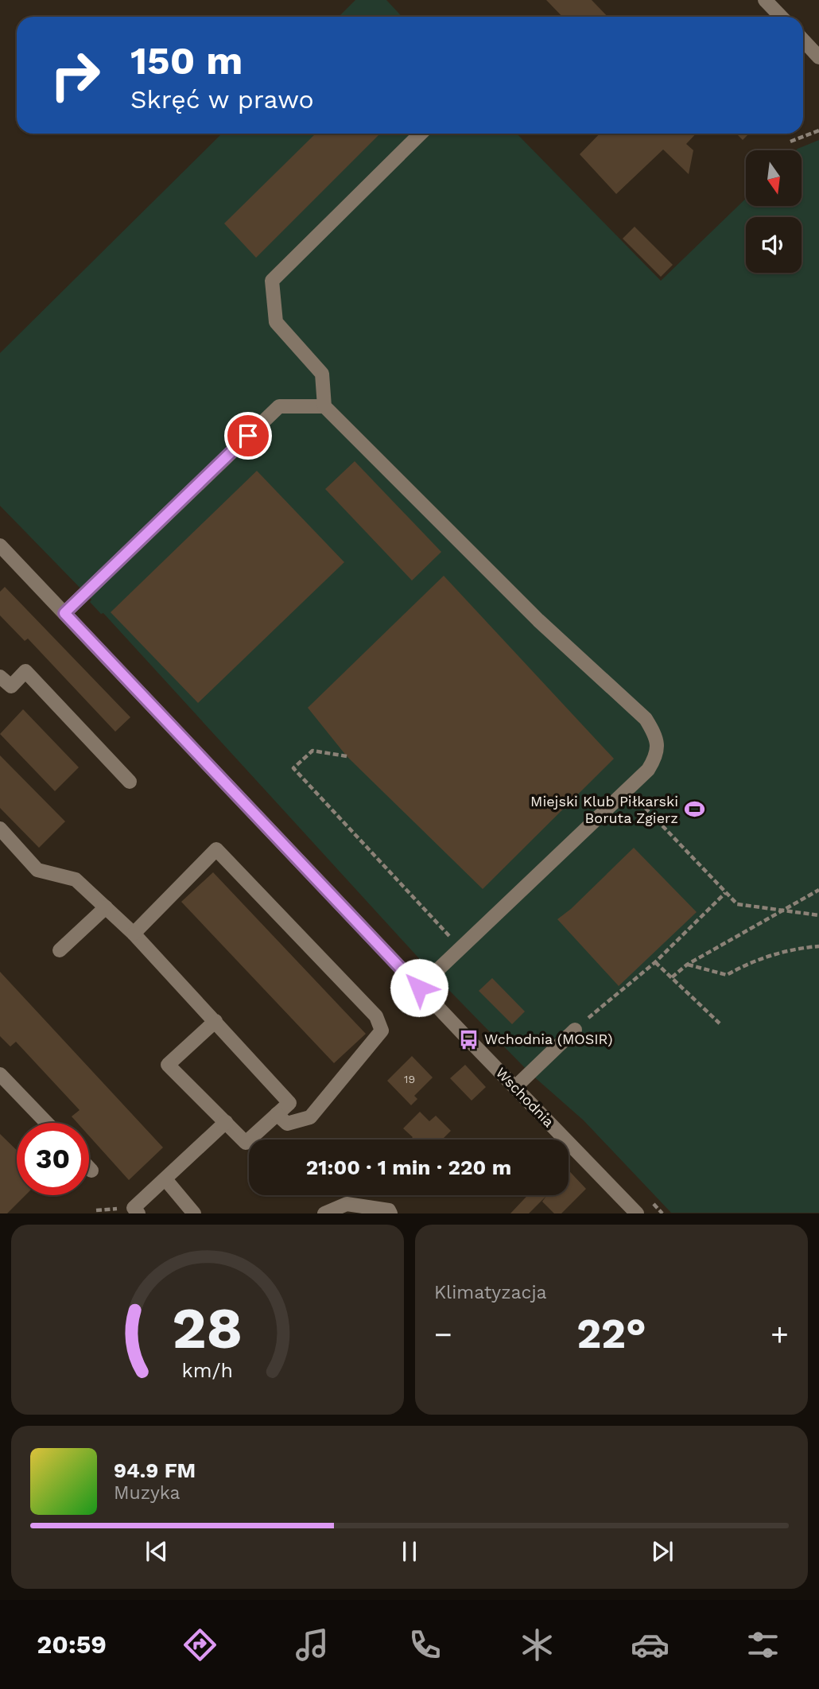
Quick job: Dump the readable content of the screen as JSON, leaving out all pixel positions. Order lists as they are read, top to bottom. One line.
{"streets":{"street":["Wschodnia"]},"places":{"sports":["Miejski Klub Piłkarski Boruta Zgierz"],"bus stop":["Wchodnia (MOSIR)"]},"house_numbers":["19"],"north":"bottom","page":{"turn":["150 m","Skręć w prawo"],"limit":"30","trip":"21:00 · 1 min · 220 m","tile":"Klimatyzacja","heat":["−","22°","+"],"song":["94.9 FM","Muzyka"],"tabs":"20:59","gauge":["28","km/h"]}}
